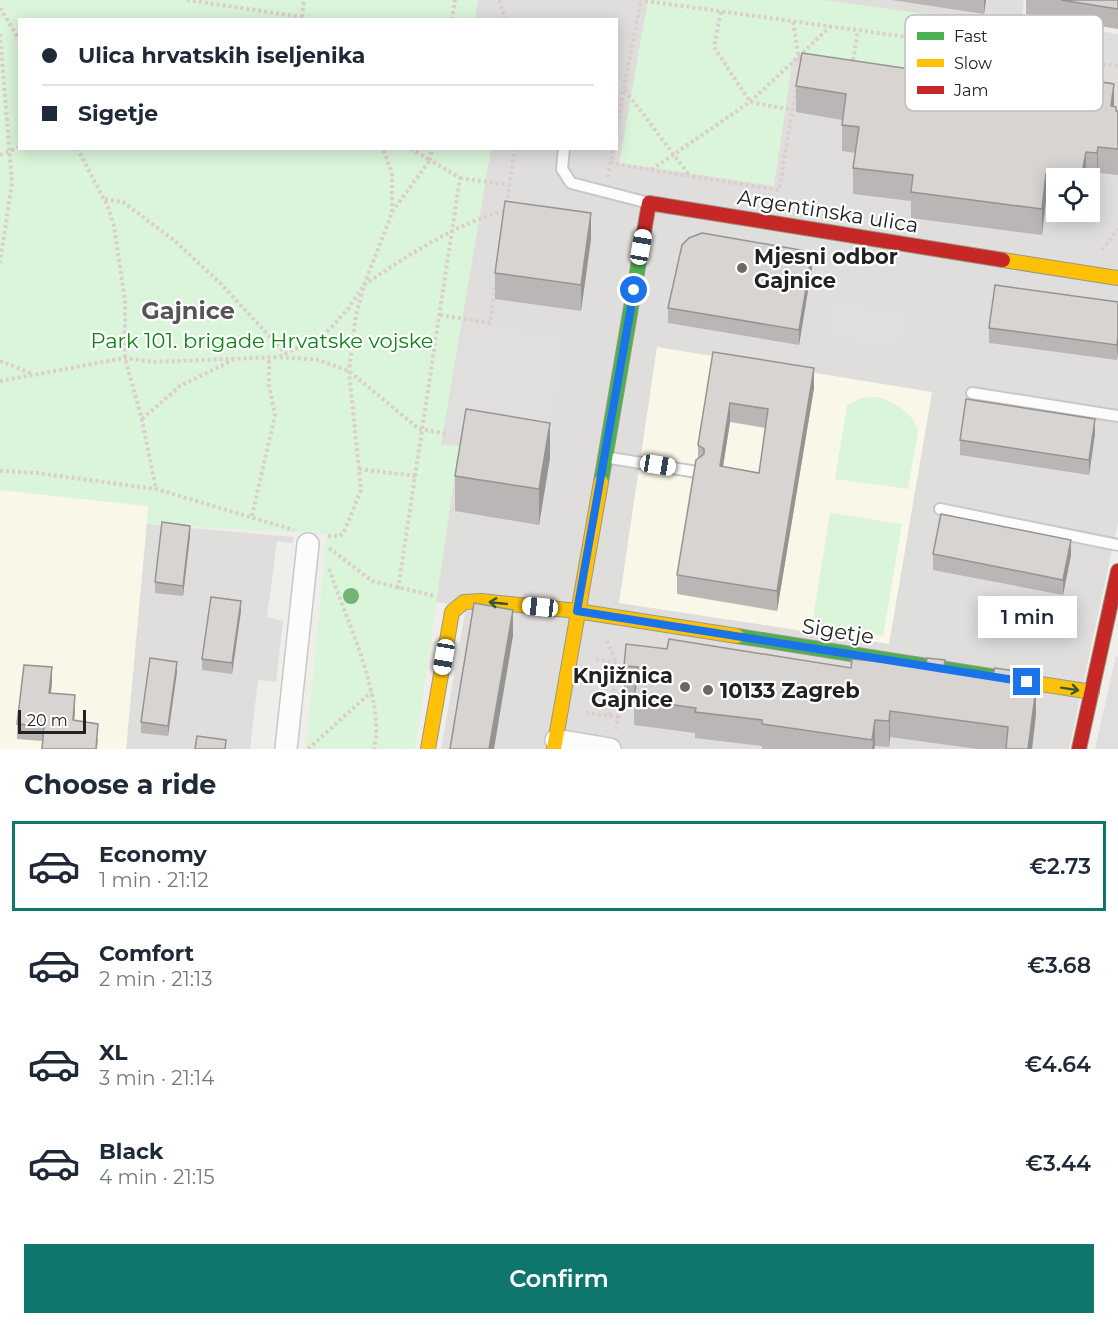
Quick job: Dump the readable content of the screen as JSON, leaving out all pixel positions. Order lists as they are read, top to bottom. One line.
{"streets":{"street":["Argentinska ulica","Sigetje"]},"one_way":["Sigetje"],"districts":["Gajnice"],"parks":["Park 101. brigade Hrvatske vojske"],"places":["Mjesni odbor Gajnice","Knjižnica Gajnice","10133 Zagreb"],"legend":["Fast","Slow","Jam"],"scale_bar":"20 m","page":{"banner":["Ulica hrvatskih iseljenika","Sigetje"],"bubble":"1 min","scale":"20 m","heading":"Choose a ride","list":[{"name":"Economy","note":"1 min · 21:12","value":"€2.73"},{"name":"Comfort","note":"2 min · 21:13","value":"€3.68"},{"name":"XL","note":"3 min · 21:14","value":"€4.64"},{"name":"Black","note":"4 min · 21:15","value":"€3.44"}],"buttons":"Confirm"}}
